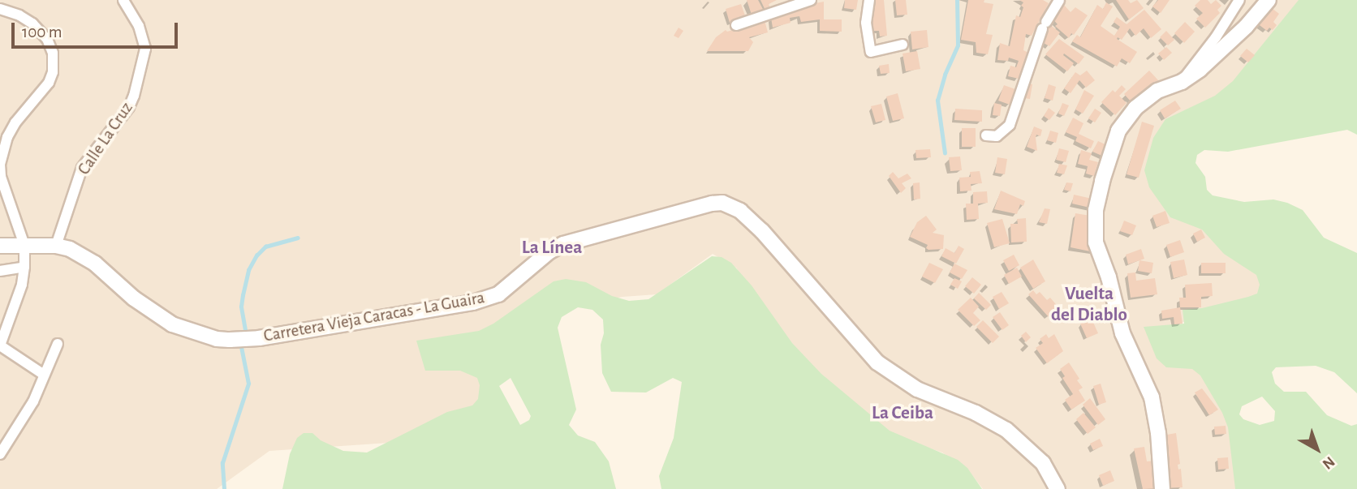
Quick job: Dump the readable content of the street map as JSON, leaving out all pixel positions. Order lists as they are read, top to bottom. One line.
{"streets":{"main road":["Carretera Vieja Caracas - La Guaira"],"street":["Calle La Cruz"]},"crossings":[["Calle La Cruz","Carretera Vieja Caracas - La Guaira"]],"districts":["La Línea","Vuelta del Diablo","La Ceiba"],"scale_bar":"100 m","north":"bottom right"}
